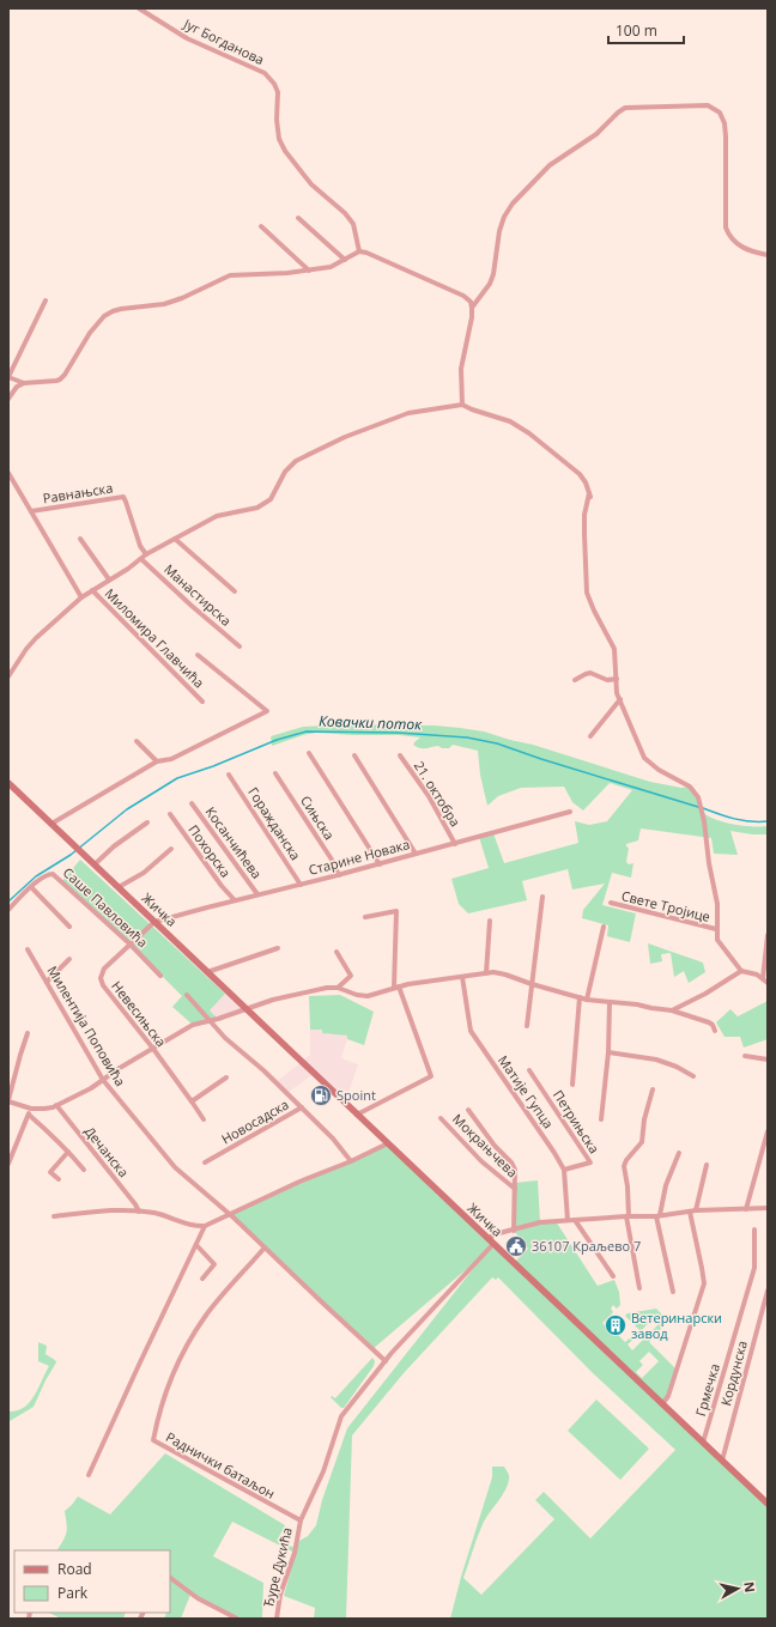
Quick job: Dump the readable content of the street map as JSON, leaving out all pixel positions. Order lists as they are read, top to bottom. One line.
{"streets":{"main road":["Жичка"],"street":["Југ Богданова","Равнањска","Манастирска","Миломира Главчића","21. октобра","Сињска","Горажданска","Косанчићева","Похорска","Старине Новака","Свете Тројице","Саше Павловића","Невесињска","Милентија Поповића","Матије Гупца","Новосадска","Петрињска","Мокрањчева","Дечанска","Кордунска","Грмечка","Раднички батаљон","Ђуре Дукића"]},"crossings":[["21. октобра","Старине Новака"],["Сињска","Старине Новака"],["Горажданска","Старине Новака"],["Косанчићева","Старине Новака"],["Похорска","Старине Новака"],["Старине Новака","Жичка"],["Старине Новака","Невесињска"],["Саше Павловића","Невесињска"],["Жичка","Невесињска"],["Жичка","Кордунска"],["Жичка","Грмечка"],["Жичка","Ђуре Дукића"],["Матије Гупца","Петрињска"],["Раднички батаљон","Ђуре Дукића"]],"water":["Ковачки поток"],"places":{"fuel station":["Spoint"],"public building":["36107 Краљево 7"],"building":["Ветеринарски завод"]},"legend":["Road","Park"],"scale_bar":"100 m","north":"right"}
